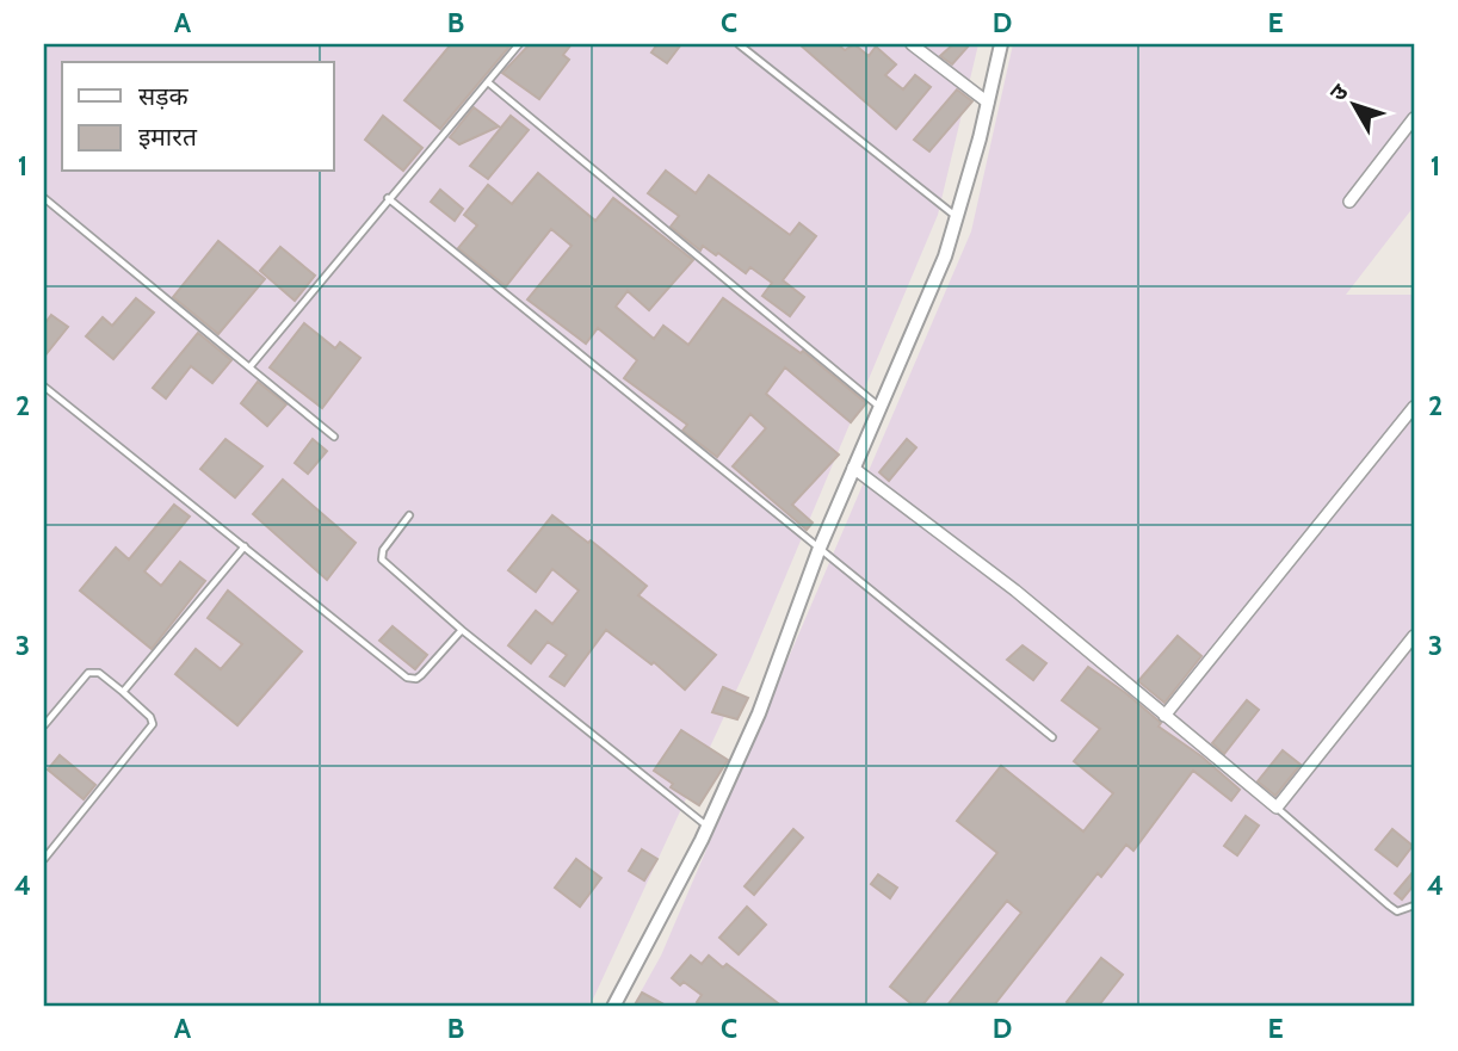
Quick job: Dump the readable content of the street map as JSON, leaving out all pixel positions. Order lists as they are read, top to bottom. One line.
{"legend":["सड़क","इमारत"],"north":"top left","grid":{"columns":["A","B","C","D","E"],"rows":["1","2","3","4"]}}
